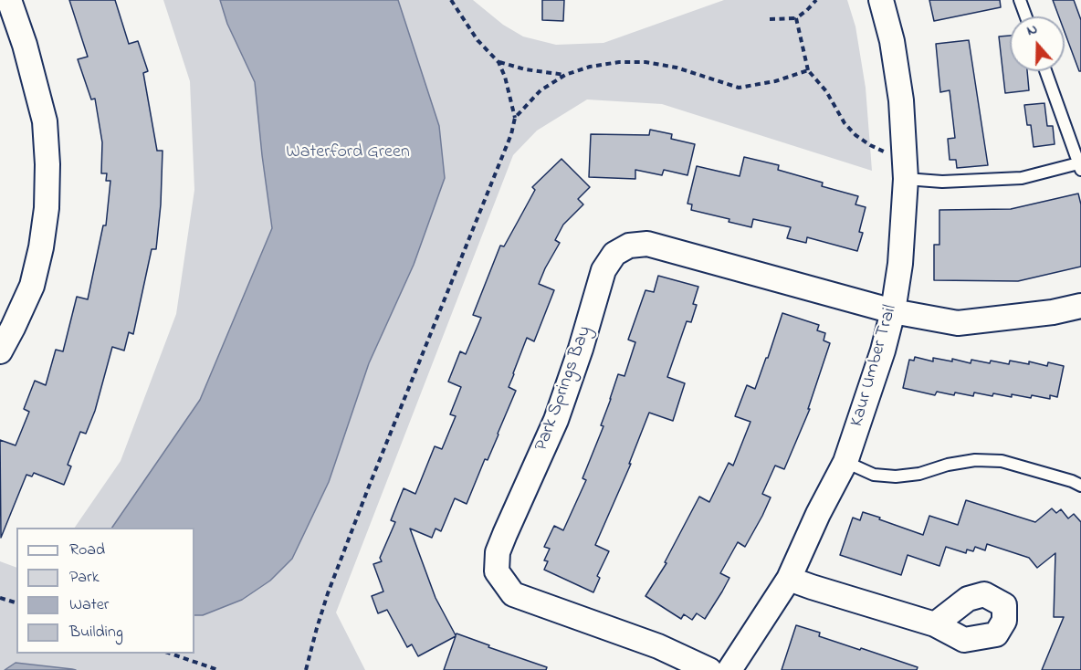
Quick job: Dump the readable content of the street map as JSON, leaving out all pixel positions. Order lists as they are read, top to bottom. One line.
{"streets":{"street":["Kaur Umber Trail","Park Springs Bay"]},"crossings":[["Kaur Umber Trail","Park Springs Bay"]],"parks":["Waterford Green"],"legend":["Road","Park","Water","Building"],"north":"top"}
